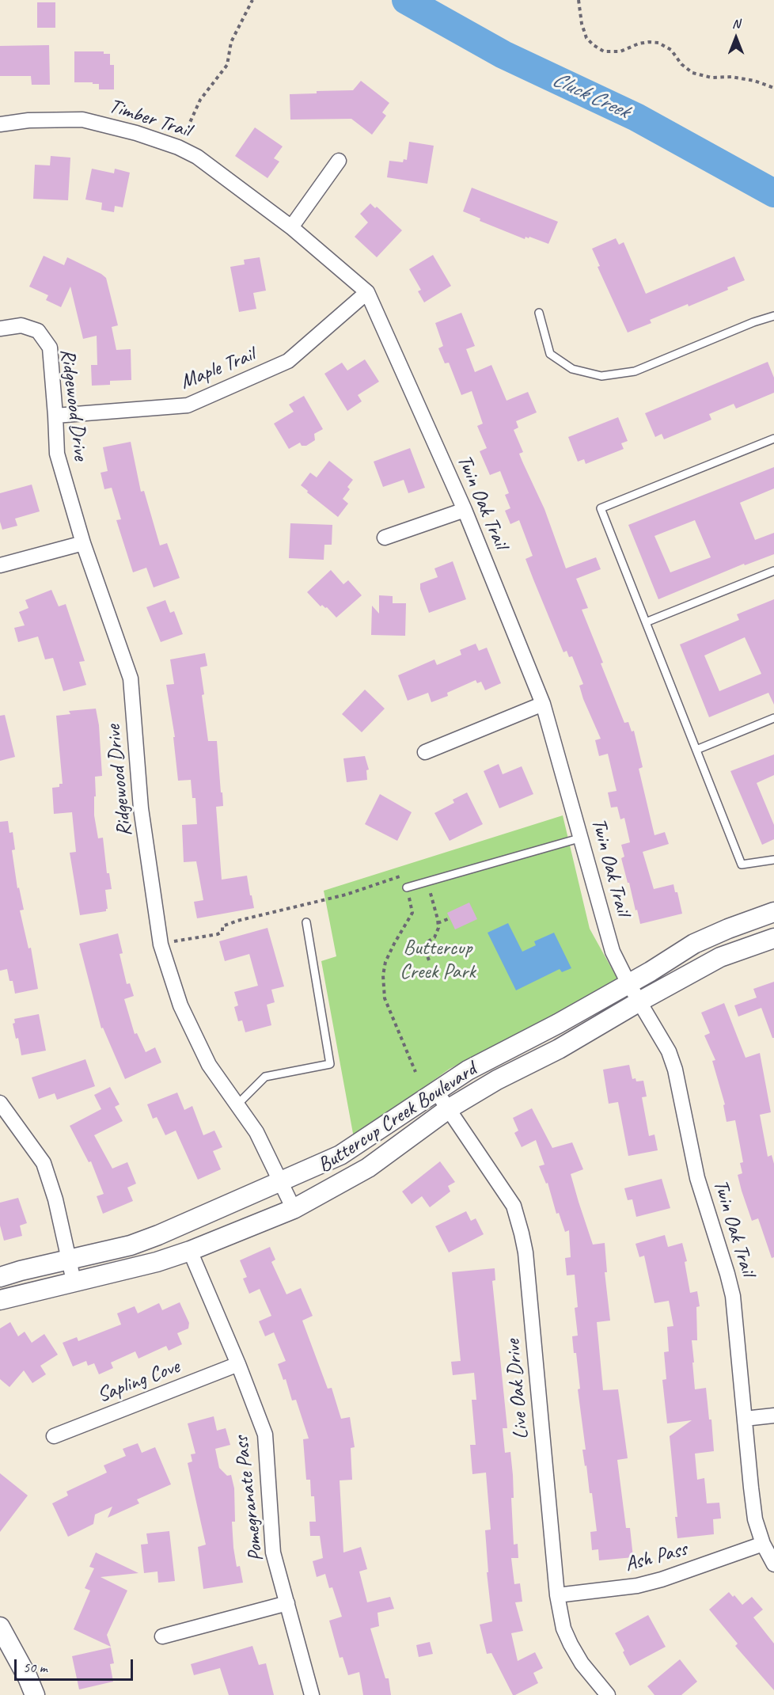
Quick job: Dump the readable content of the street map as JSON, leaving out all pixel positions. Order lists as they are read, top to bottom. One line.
{"streets":{"street":["Timber Trail","Maple Trail","Ridgewood Drive","Twin Oak Trail","Buttercup Creek Boulevard","Sapling Cove","Live Oak Drive","Pomegranate Pass","Ash Pass"]},"crossings":[["Timber Trail","Twin Oak Trail"],["Maple Trail","Ridgewood Drive"],["Maple Trail","Twin Oak Trail"],["Ridgewood Drive","Buttercup Creek Boulevard"],["Twin Oak Trail","Buttercup Creek Boulevard"],["Twin Oak Trail","Ash Pass"],["Buttercup Creek Boulevard","Live Oak Drive"],["Buttercup Creek Boulevard","Pomegranate Pass"],["Sapling Cove","Pomegranate Pass"],["Live Oak Drive","Ash Pass"]],"water":["Cluck Creek"],"parks":["Buttercup Creek Park"],"scale_bar":"50 m","north":"top"}
